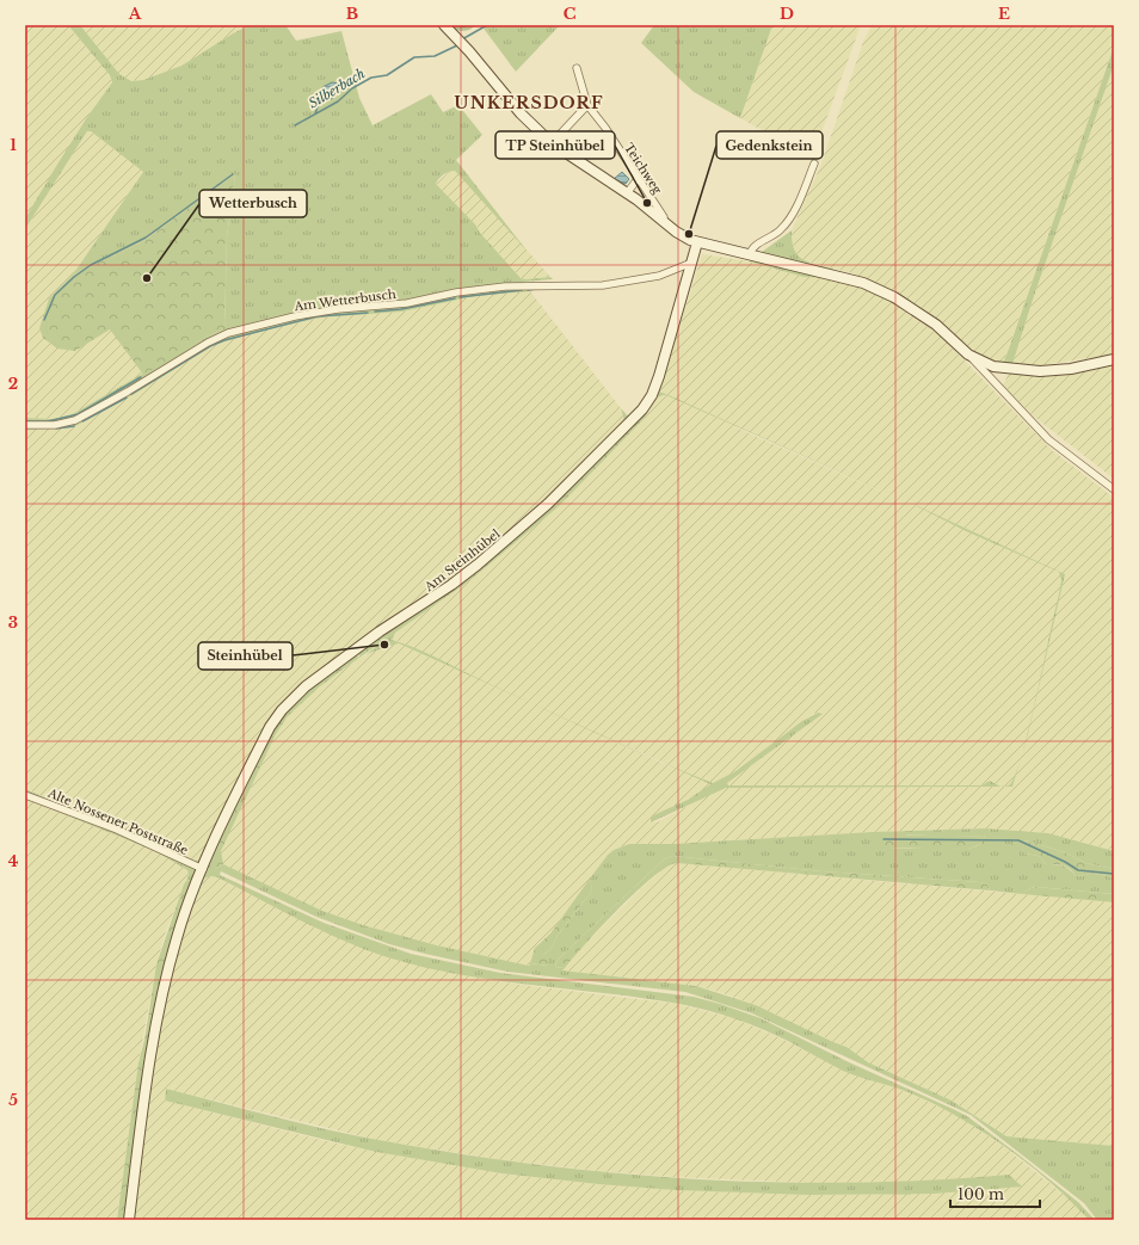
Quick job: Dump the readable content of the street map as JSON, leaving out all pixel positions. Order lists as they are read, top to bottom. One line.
{"streets":{"street":["Teichweg","Am Wetterbusch","Am Steinhübel","Alte Nossener Poststraße"]},"crossings":[["Am Wetterbusch","Am Steinhübel"],["Am Steinhübel","Alte Nossener Poststraße"]],"districts":["UNKERSDORF"],"water":["Silberbach"],"places":["TP Steinhübel","Gedenkstein","Wetterbusch","Steinhübel"],"scale_bar":"100 m","grid":{"columns":["A","B","C","D","E"],"rows":["1","2","3","4","5"]}}
